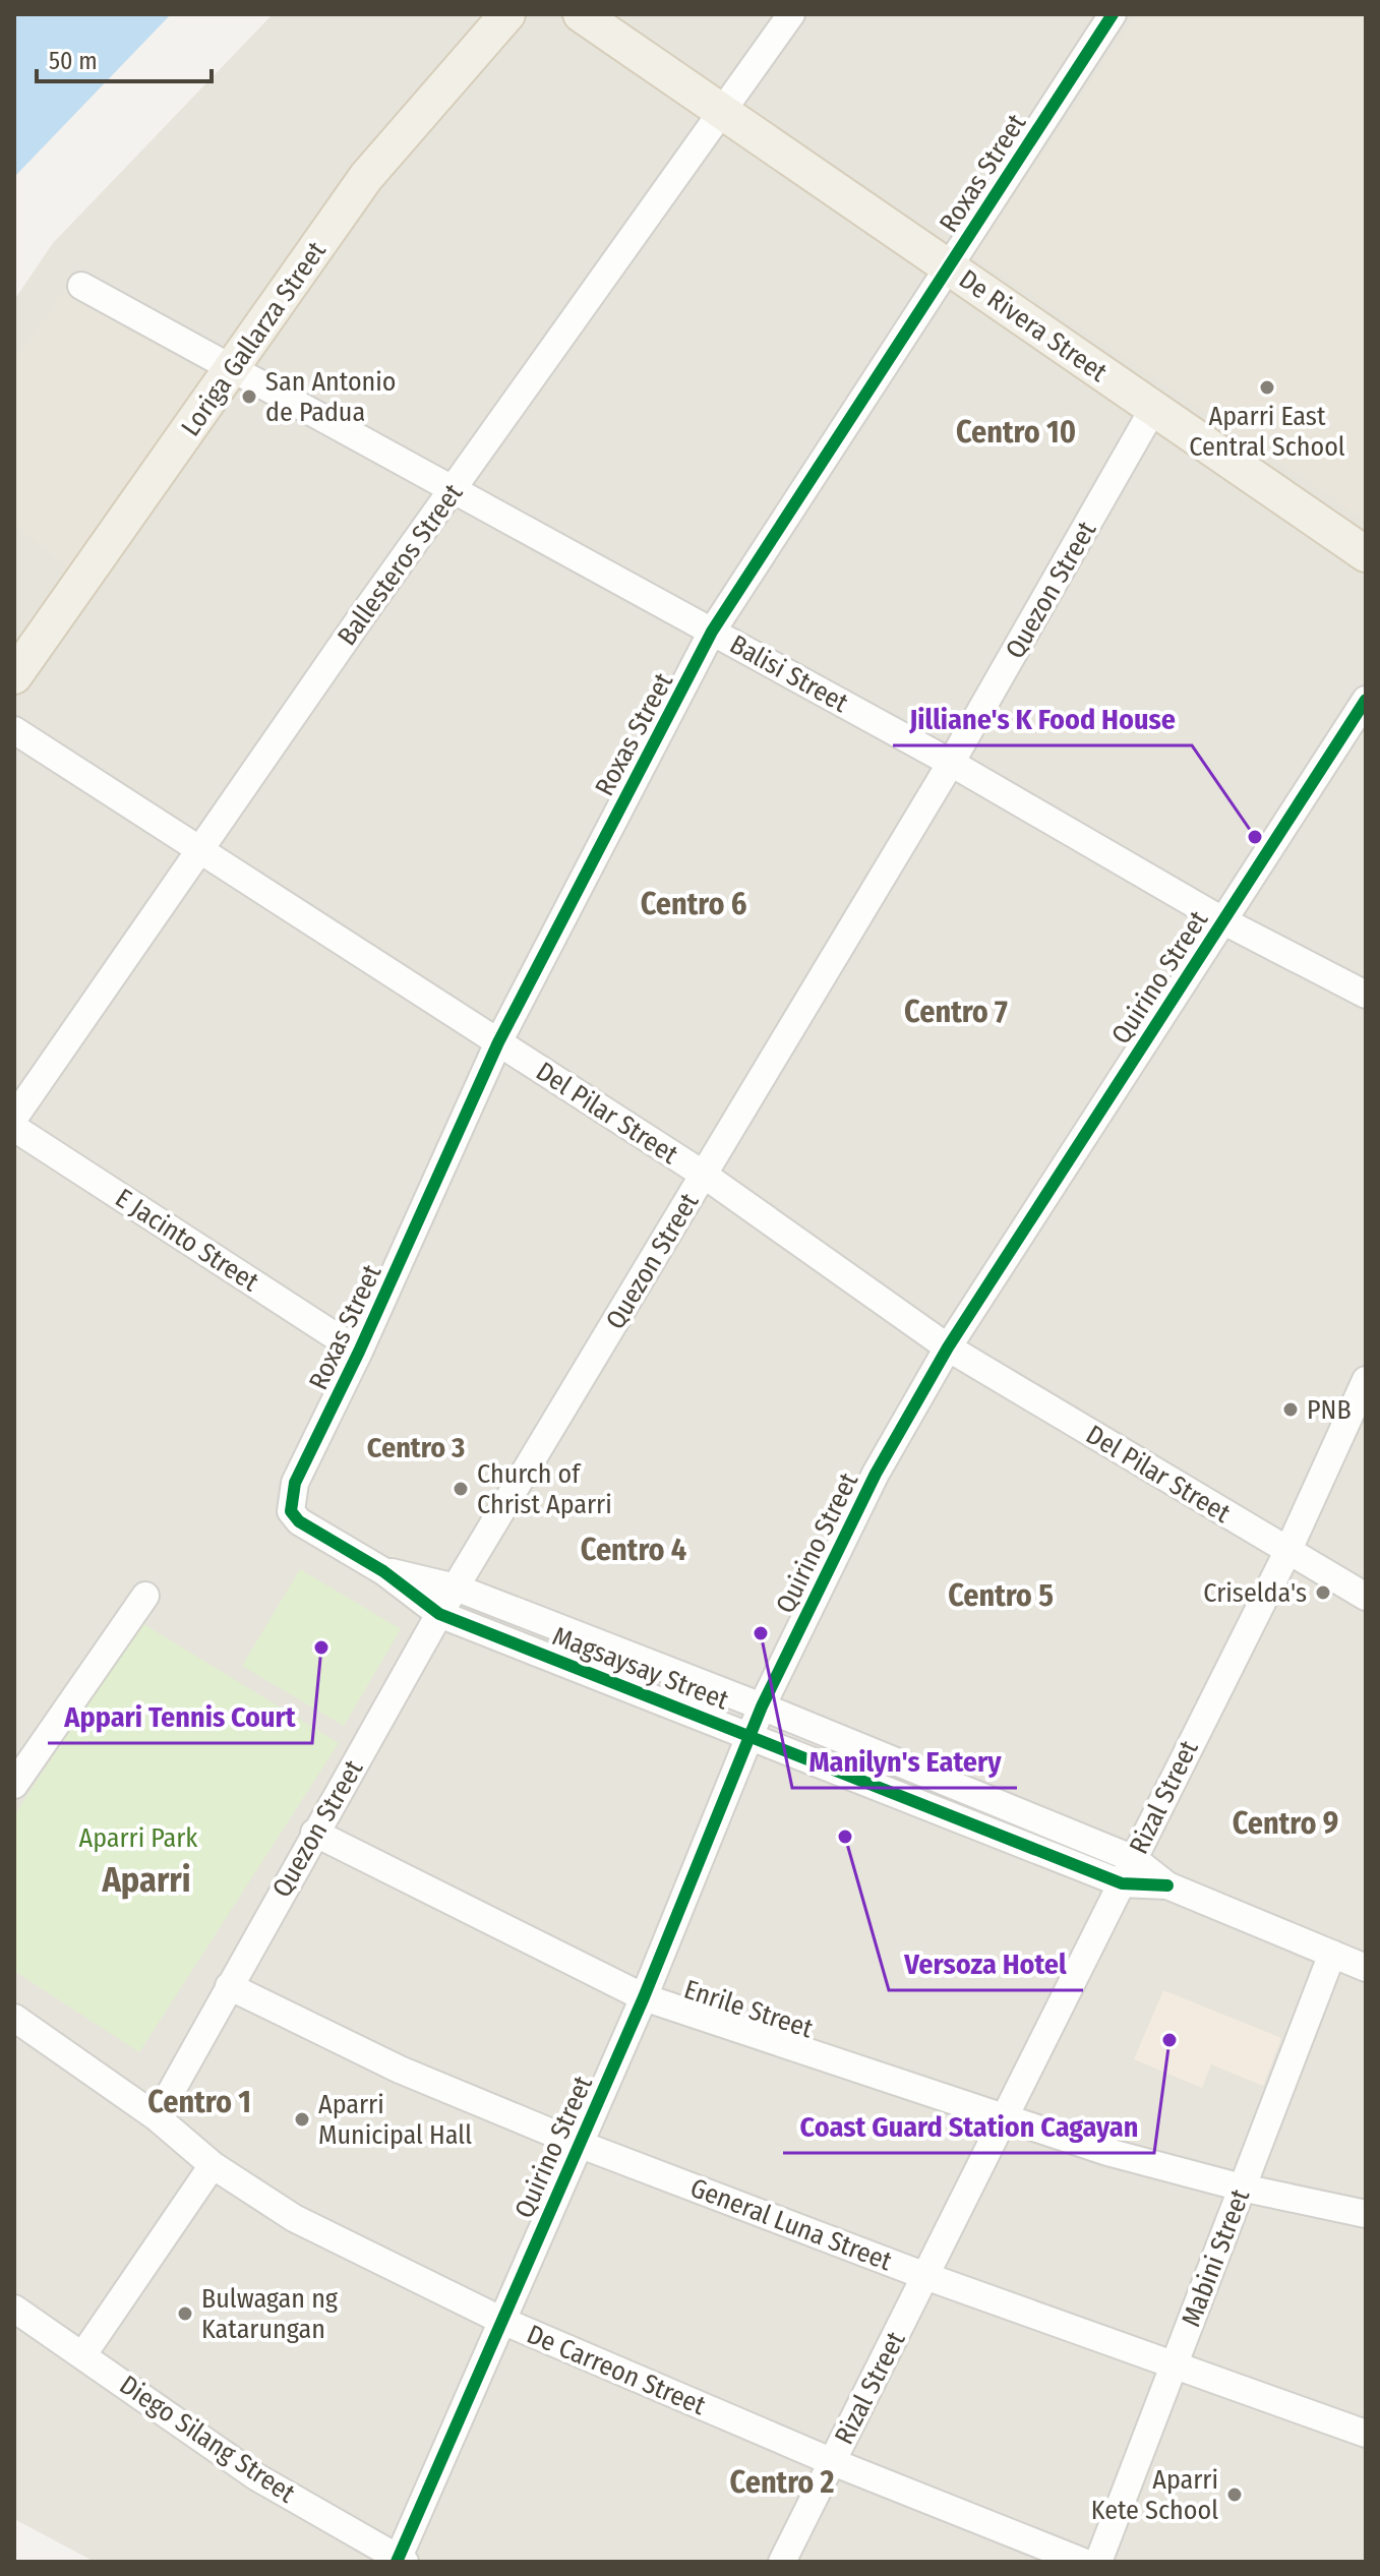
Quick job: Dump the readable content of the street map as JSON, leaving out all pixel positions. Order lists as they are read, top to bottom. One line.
{"streets":{"main road":["De Rivera Street","Loriga Gallarza Street"],"street":["Roxas Street","Ballesteros Street","Quezon Street","Balisi Street","Quirino Street","Del Pilar Street","E Jacinto Street","Magsaysay Street","Rizal Street","Enrile Street","General Luna Street","Mabini Street","De Carreon Street","Diego Silang Street"]},"crossings":[["Roxas Street","De Rivera Street"],["Roxas Street","Balisi Street"],["Roxas Street","Del Pilar Street"],["Roxas Street","E Jacinto Street"],["Roxas Street","Magsaysay Street"],["De Rivera Street","Ballesteros Street"],["De Rivera Street","Quezon Street"],["Loriga Gallarza Street","Balisi Street"],["Ballesteros Street","Balisi Street"],["Ballesteros Street","Del Pilar Street"],["Quezon Street","Balisi Street"],["Quezon Street","Del Pilar Street"],["Quezon Street","Magsaysay Street"],["Quezon Street","Enrile Street"],["Quezon Street","General Luna Street"],["Quezon Street","De Carreon Street"],["Balisi Street","Quirino Street"],["Quirino Street","Del Pilar Street"],["Quirino Street","Magsaysay Street"],["Quirino Street","Enrile Street"],["Quirino Street","General Luna Street"],["Quirino Street","De Carreon Street"],["Quirino Street","Diego Silang Street"],["Del Pilar Street","Rizal Street"],["Magsaysay Street","Rizal Street"],["Magsaysay Street","Mabini Street"],["Rizal Street","Enrile Street"],["Rizal Street","General Luna Street"],["Rizal Street","De Carreon Street"],["Enrile Street","Mabini Street"],["General Luna Street","Mabini Street"]],"districts":["Centro 10","Centro 6","Centro 7","Centro 3","Centro 4","Centro 5","Centro 9","Aparri","Centro 1","Centro 2"],"parks":["Aparri Park"],"places":["Aparri East Central School","San Antonio de Padua","Jilliane's K Food House","PNB","Church of Christ Aparri","Criselda's","Manilyn's Eatery","Appari Tennis Court","Versoza Hotel","Coast Guard Station Cagayan","Aparri Municipal Hall","Bulwagan ng Katarungan","Aparri Kete School"],"scale_bar":"50 m"}
